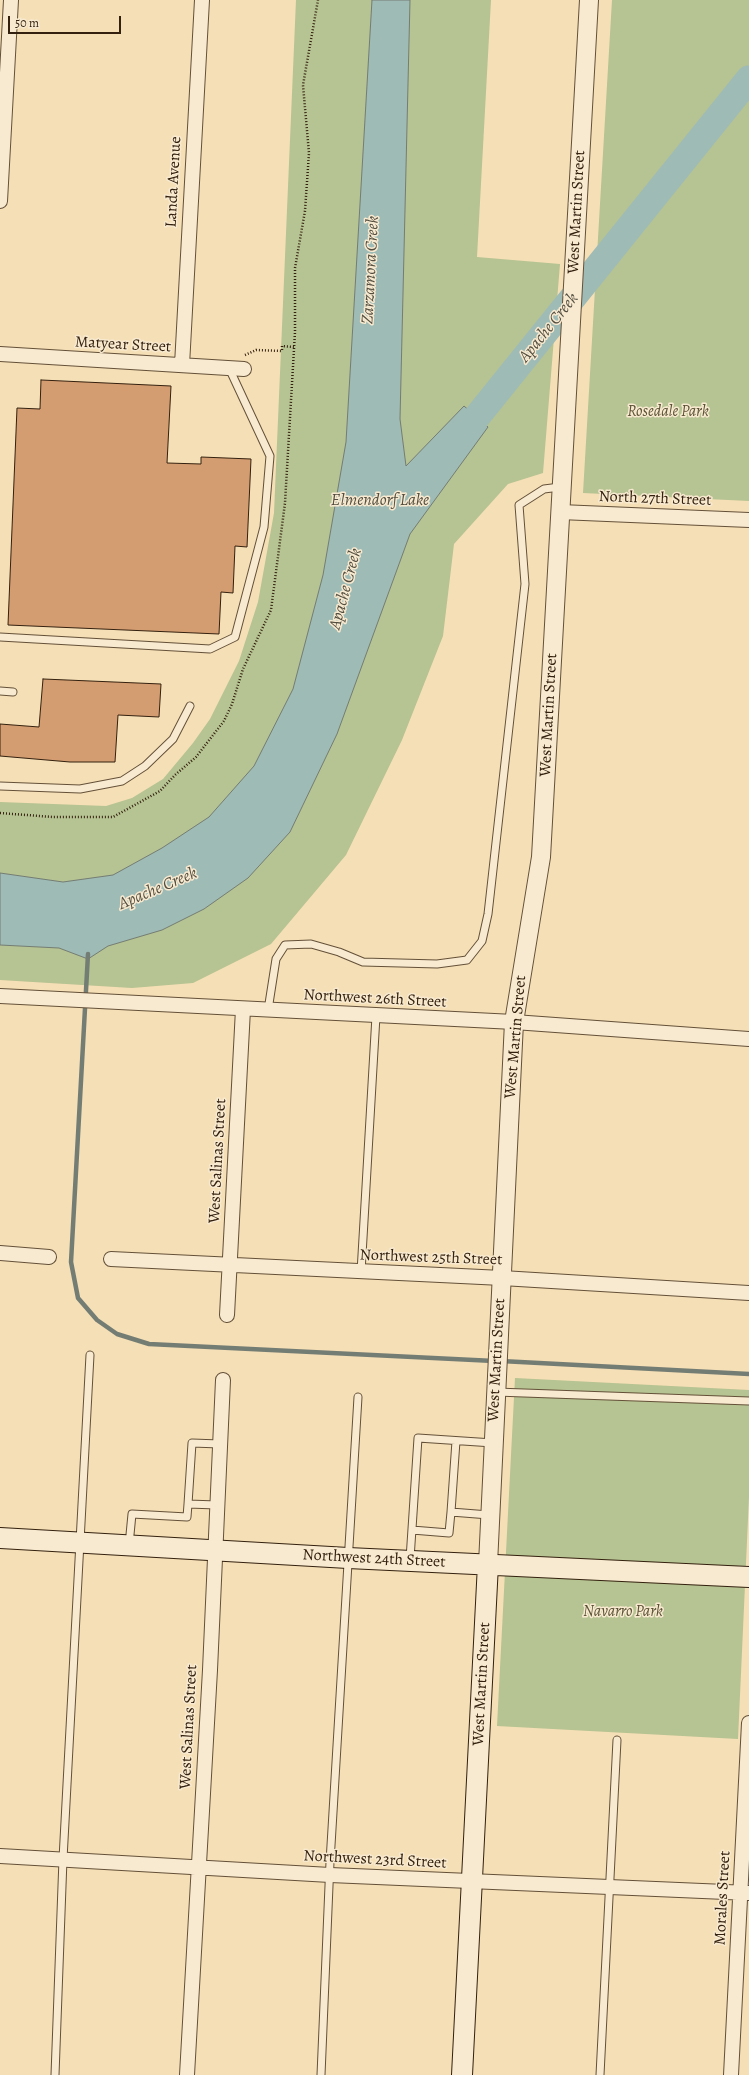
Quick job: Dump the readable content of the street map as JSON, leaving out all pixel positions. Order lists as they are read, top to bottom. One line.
{"streets":{"main road":["West Martin Street","Northwest 24th Street"],"street":["Landa Avenue","Matyear Street","North 27th Street","Northwest 26th Street","West Salinas Street","Northwest 25th Street","Northwest 23rd Street","Morales Street"]},"crossings":[["Landa Avenue","Matyear Street"],["West Martin Street","North 27th Street"],["West Martin Street","Northwest 26th Street"],["West Martin Street","Northwest 25th Street"],["West Martin Street","Northwest 24th Street"],["West Martin Street","Northwest 23rd Street"],["Northwest 26th Street","West Salinas Street"],["West Salinas Street","Northwest 25th Street"],["West Salinas Street","Northwest 24th Street"],["West Salinas Street","Northwest 23rd Street"],["Northwest 23rd Street","Morales Street"]],"water":["Zarzamora Creek","Apache Creek","Elmendorf Lake"],"parks":["Rosedale Park","Navarro Park"],"scale_bar":"50 m"}
